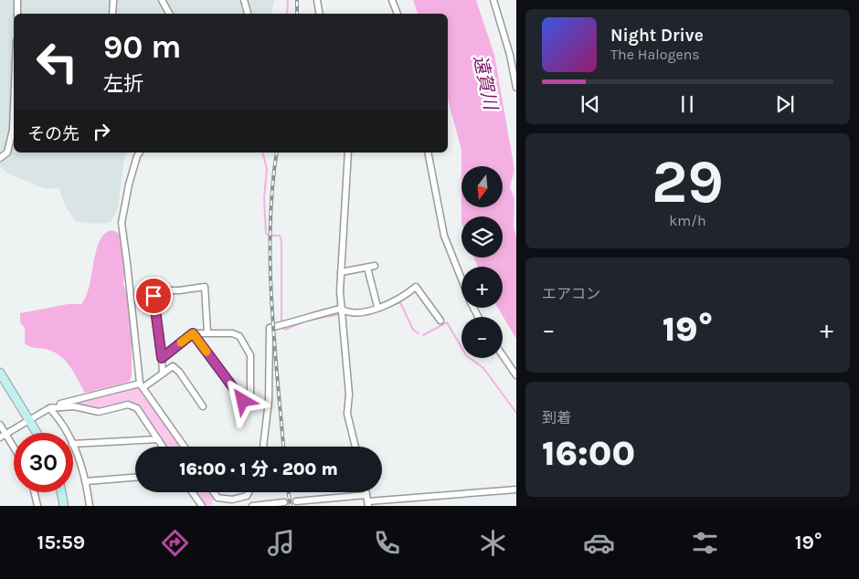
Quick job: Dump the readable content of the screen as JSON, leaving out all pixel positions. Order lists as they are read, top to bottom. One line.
{"water":["遠賀川"],"north":"bottom","page":{"turn":["90 m","左折"],"song":["Night Drive","The Halogens"],"then":"その先","tile":[["29","km/h"],"エアコン",["到着","16:00"]],"map_buttons":["+","−"],"heat":["−","19°","+"],"limit":"30","trip":"16:00 · 1 分 · 200 m","tabs":["15:59","19°"]}}
